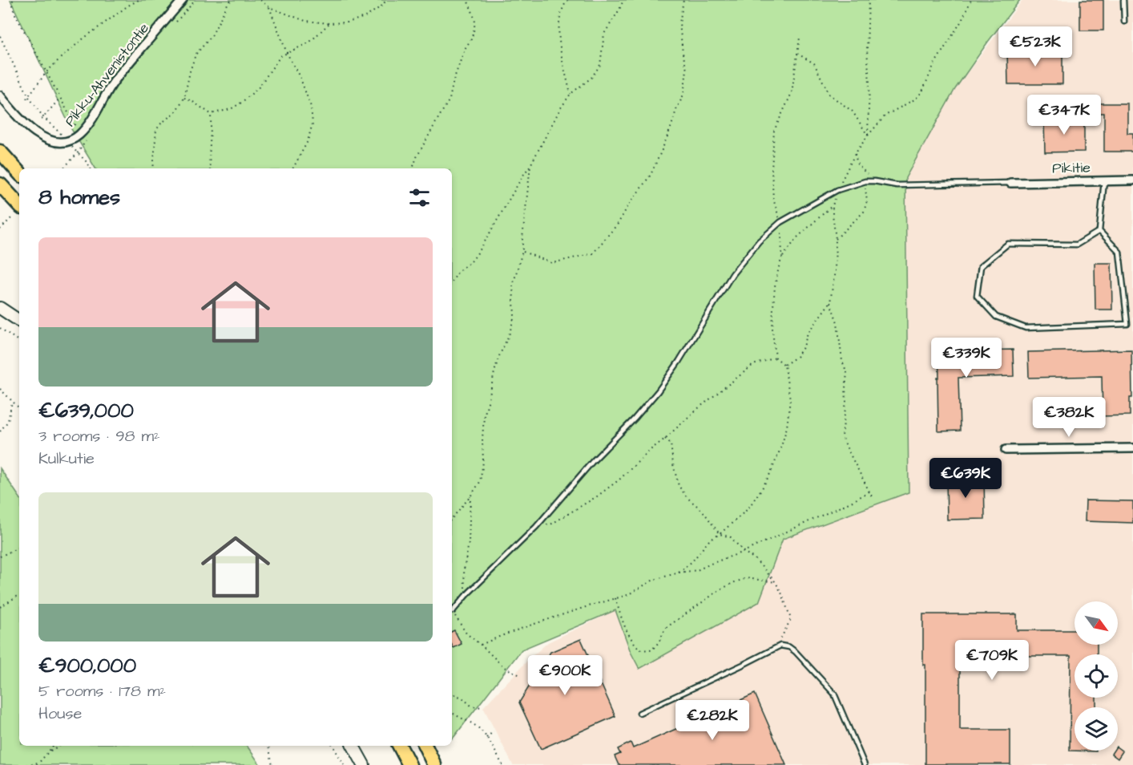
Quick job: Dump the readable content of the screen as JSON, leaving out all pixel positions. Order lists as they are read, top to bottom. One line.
{"streets":{"street":["Pikku-Ahvenistontie","Pikitie"]},"north":"bottom right","page":{"price":["€523K","€347K","€339K","€382K","€639K","€709K","€900K","€282K"],"heading":"8 homes","list":[{"name":"€639,000","note":"3 rooms · 98 m² · Kulkutie"},{"name":"€900,000","note":"5 rooms · 178 m² · House"}]}}
